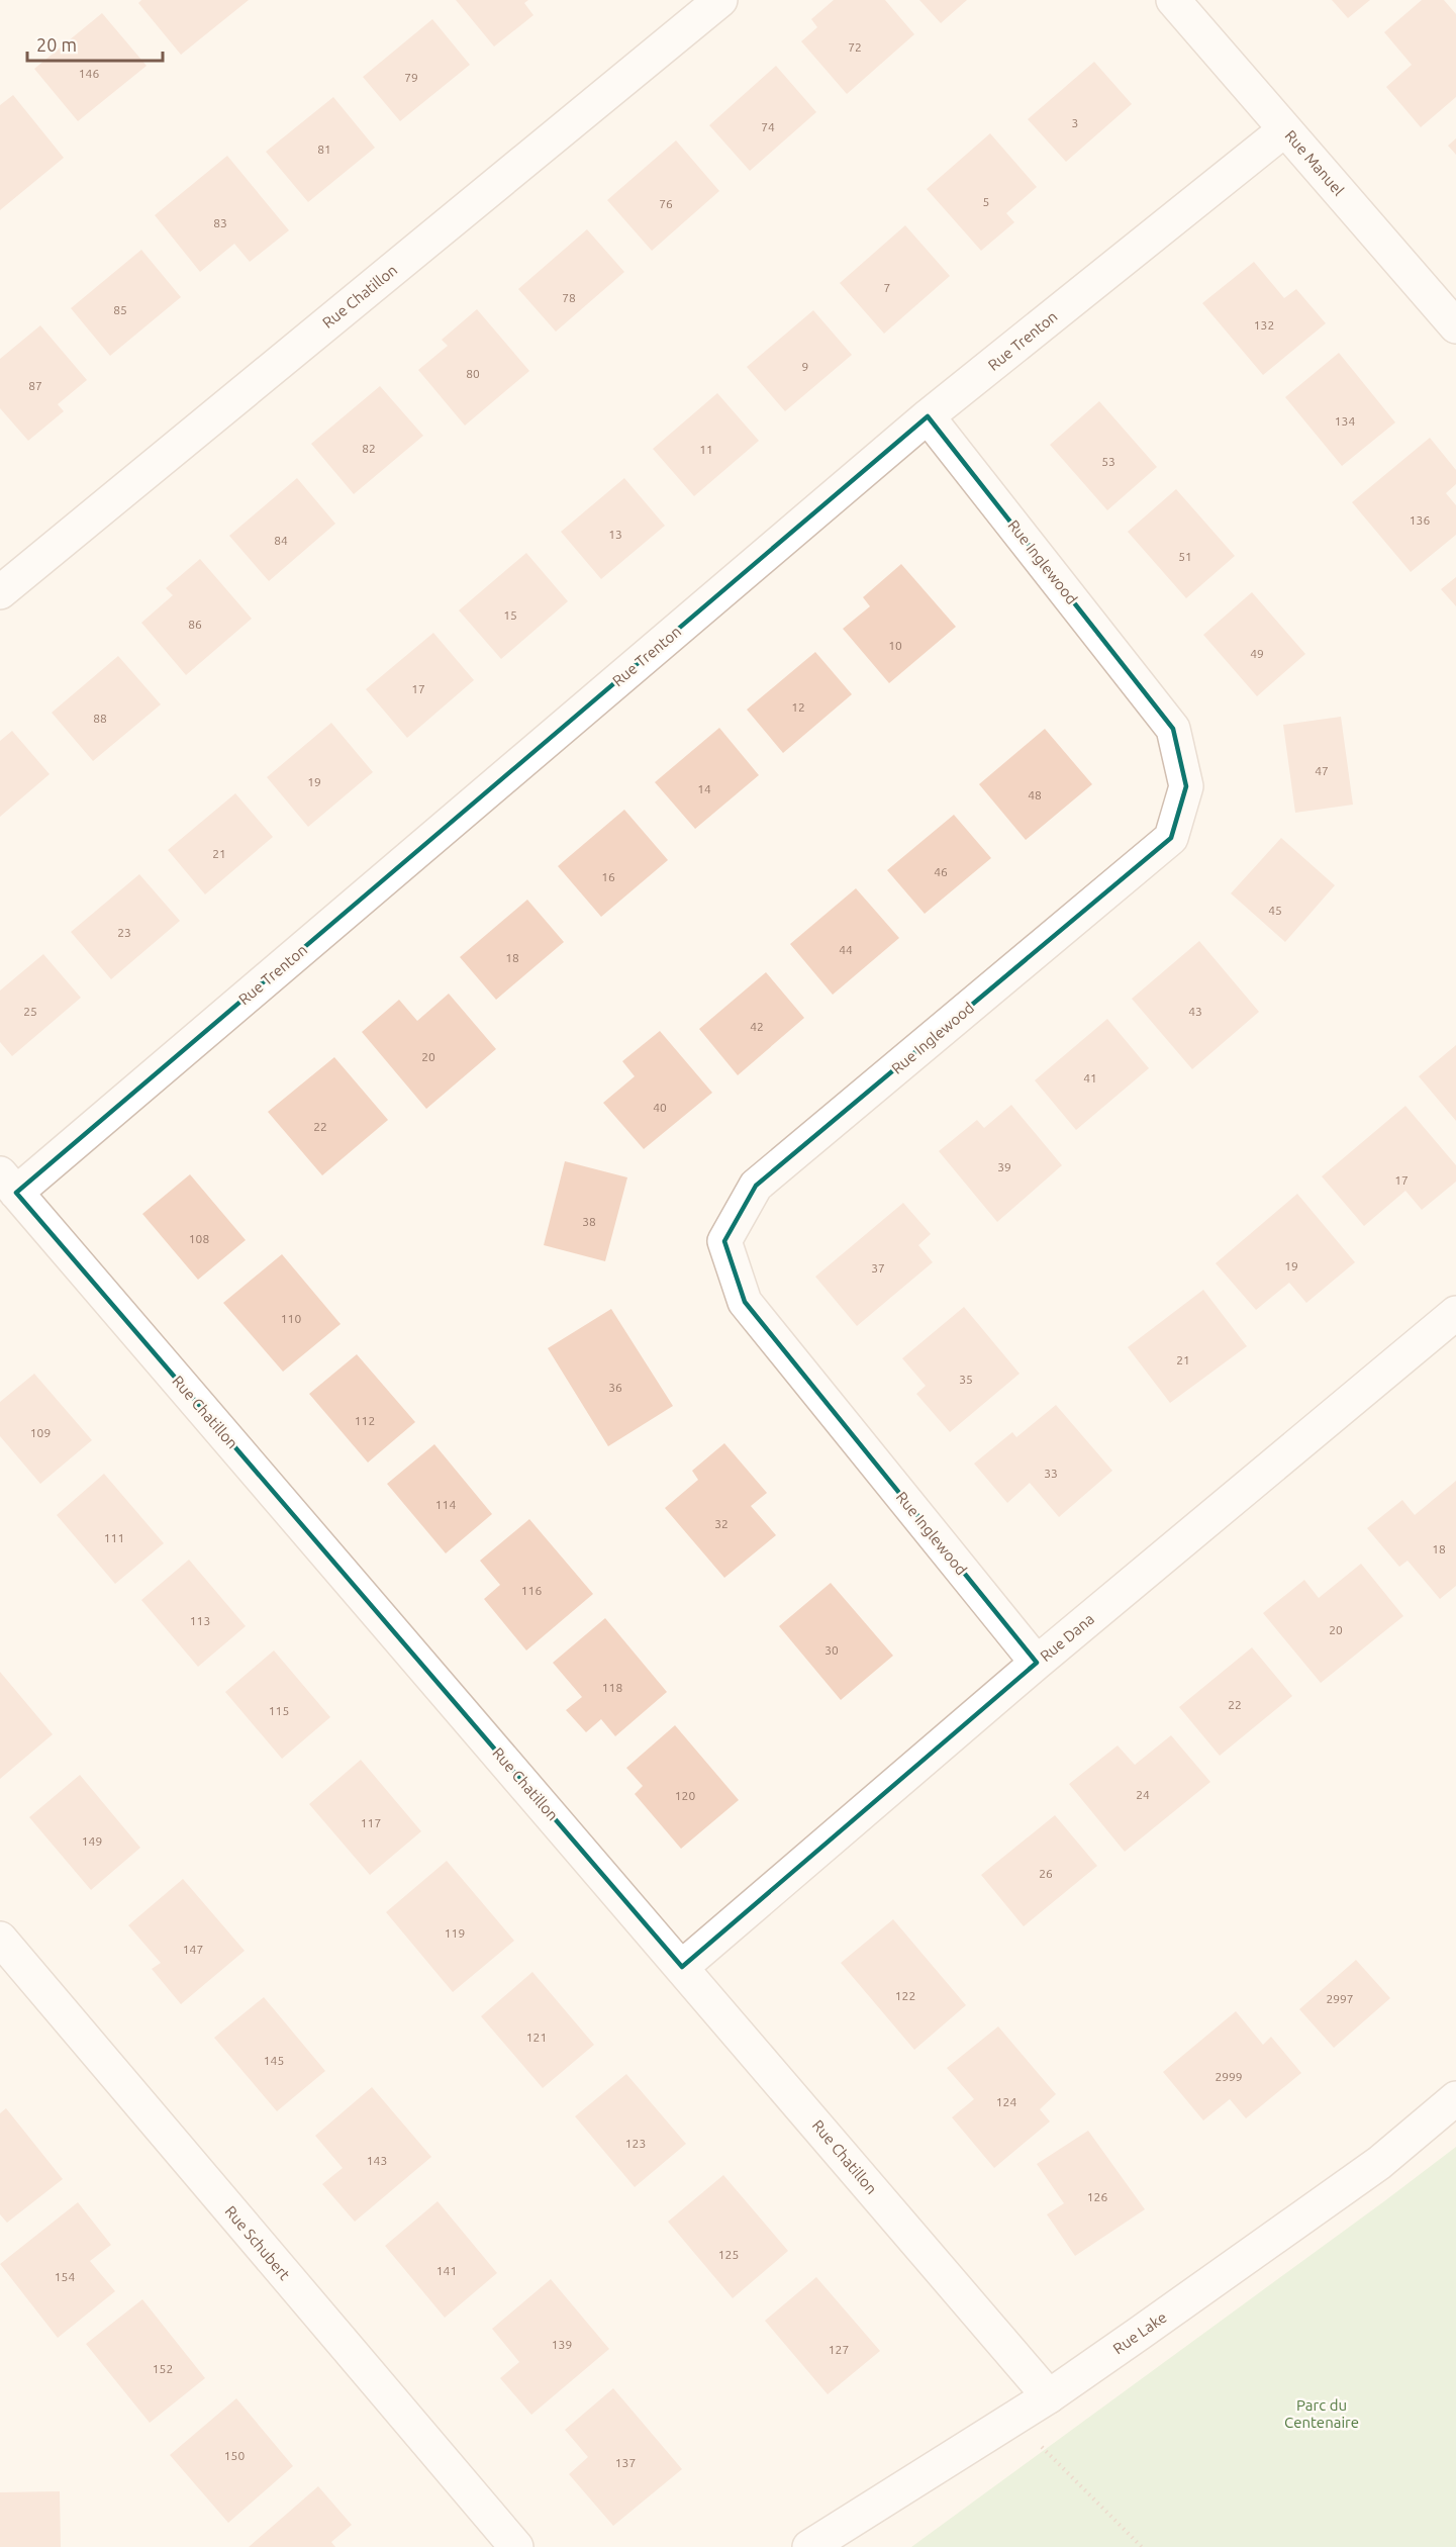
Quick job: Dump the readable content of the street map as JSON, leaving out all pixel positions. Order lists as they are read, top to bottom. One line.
{"streets":{"street":["Rue Manuel","Rue Chatillon","Rue Trenton","Rue Inglewood","Rue Dana","Rue Schubert","Rue Lake"]},"crossings":[["Rue Manuel","Rue Trenton"],["Rue Chatillon","Rue Trenton"],["Rue Chatillon","Rue Dana"],["Rue Chatillon","Rue Lake"],["Rue Trenton","Rue Inglewood"],["Rue Inglewood","Rue Dana"]],"parks":["Parc du Centenaire"],"house_numbers":["72","146","79","3","74","81","5","76","83","7","78","85","132","9","80","87","134","82","11","53","136","13","84","51","15","86","10","49","17","12","88","47","19","14","48","21","46","16","45","23","44","18","25","43","42","20","41","40","22","39","17","38","108","19","37","110","21","35","36","112","109","33","114","32","111","18","116","113","20","30","118","22","115","24","120","117","149","26","119","147","122","2997","121","145","2999","124","123","143","126","125","141","154","139","127","152","150","137"],"scale_bar":"20 m"}
